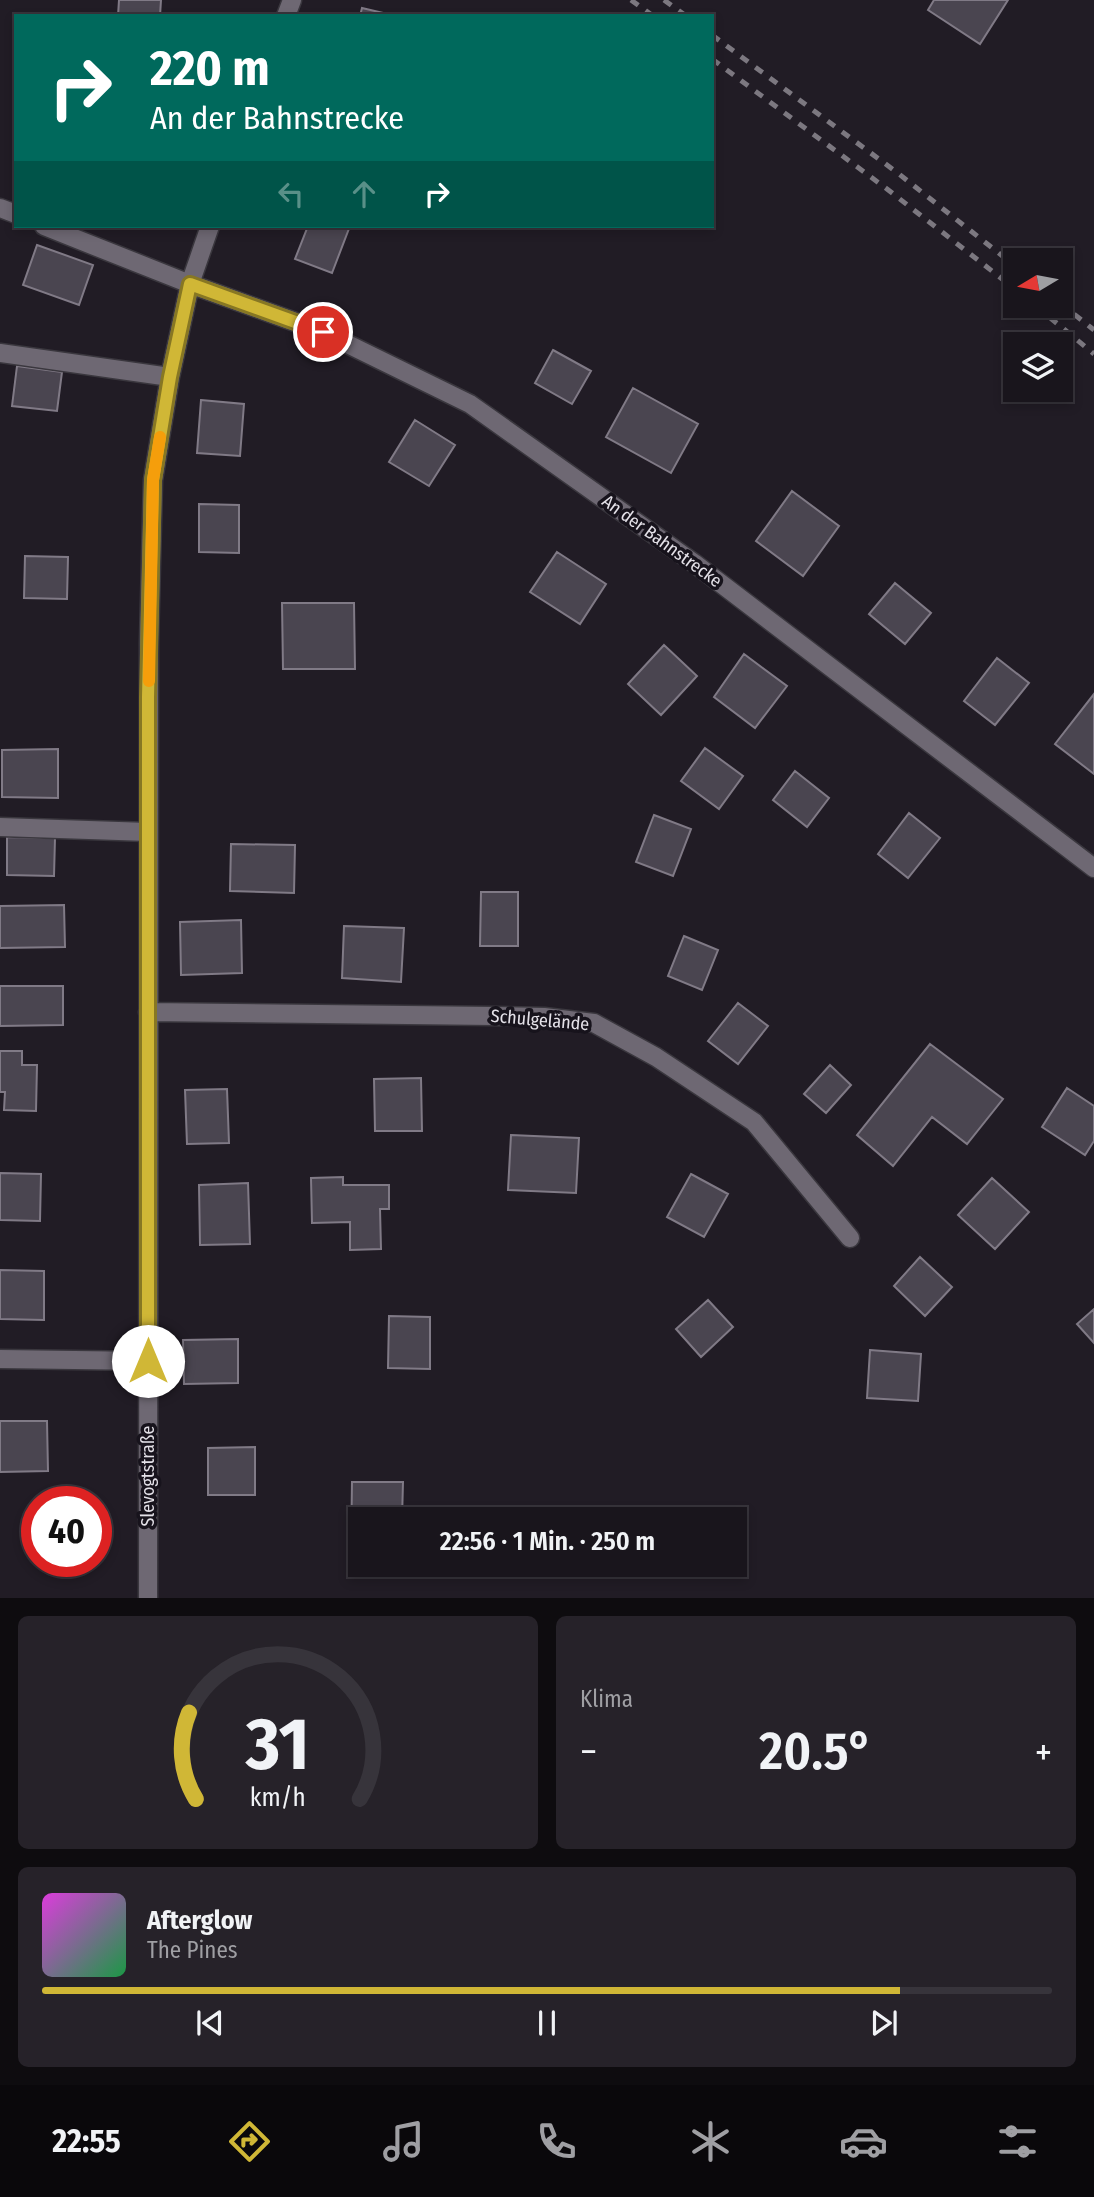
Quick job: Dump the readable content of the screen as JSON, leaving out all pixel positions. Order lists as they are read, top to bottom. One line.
{"streets":{"street":["An der Bahnstrecke","Schulgelände","Slevogtstraße"]},"crossings":[["An der Bahnstrecke","Slevogtstraße"],["Schulgelände","Slevogtstraße"]],"north":"left","page":{"turn":["220 m","An der Bahnstrecke"],"limit":"40","trip":"22:56 · 1 Min. · 250 m","tile":"Klima","heat":["−","20.5°","+"],"song":["Afterglow","The Pines"],"tabs":"22:55","gauge":["31","km/h"]}}
